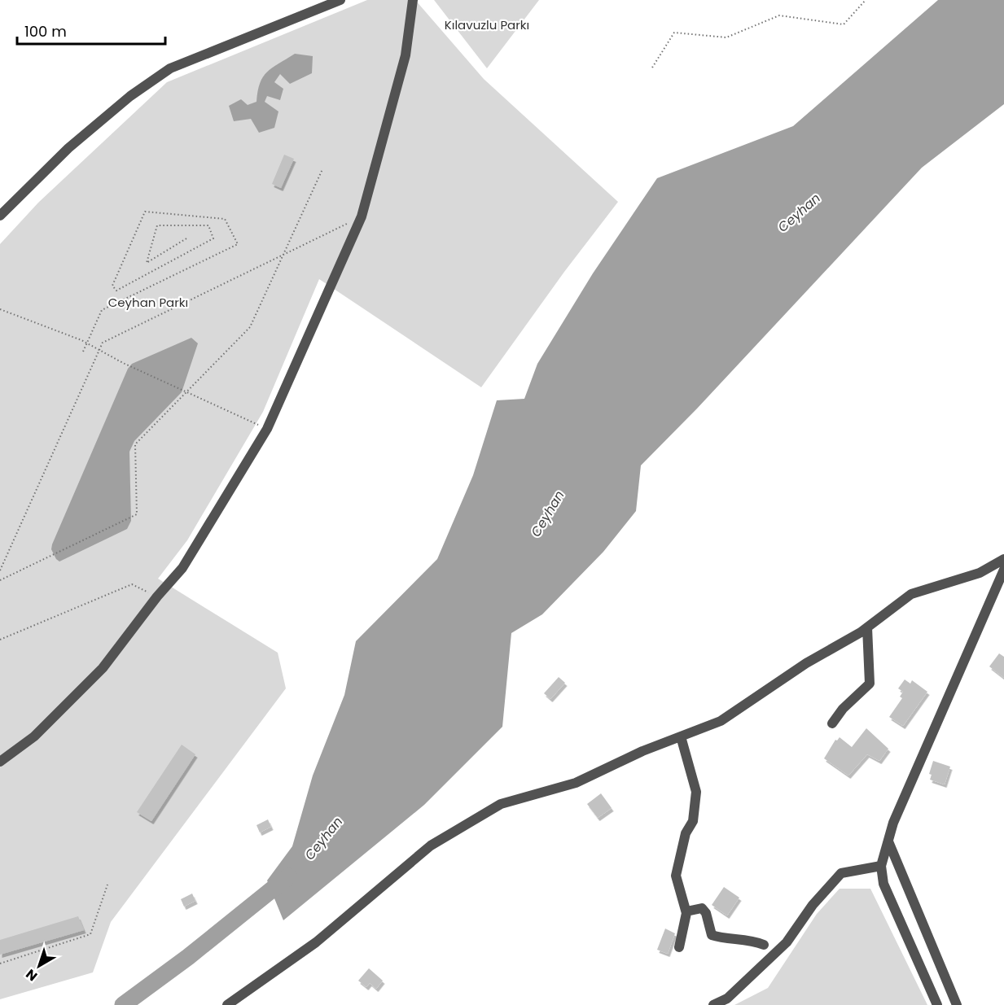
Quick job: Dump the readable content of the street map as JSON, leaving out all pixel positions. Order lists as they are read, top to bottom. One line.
{"water":["Ceyhan"],"parks":["Kılavuzlu Parkı","Ceyhan Parkı"],"scale_bar":"100 m","north":"bottom left"}
